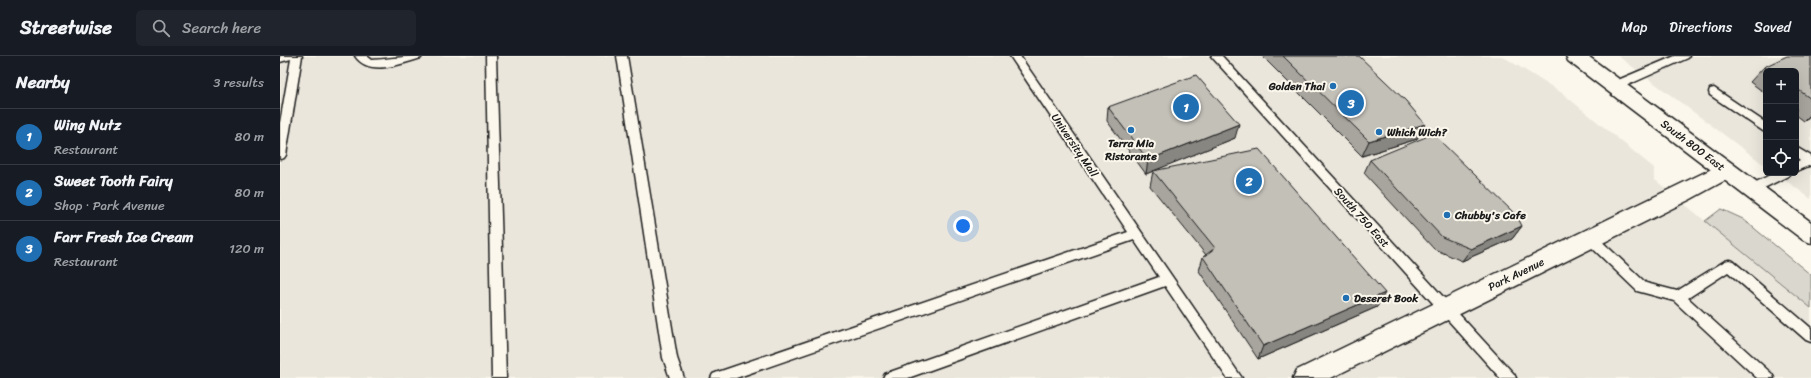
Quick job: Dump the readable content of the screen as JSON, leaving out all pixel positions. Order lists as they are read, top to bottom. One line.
{"streets":{"street":["South 800 East","Park Avenue"],"lane":["University Mall","South 750 East"]},"crossings":[["South 800 East","Park Avenue"],["South 750 East","Park Avenue"]],"places":["Golden Thai","Terra Mia Ristorante","Which Wich?","Chubby's Cafe","Deseret Book"],"page":{"header":"Streetwise","search":"Search here","nav":["Map","Directions","Saved"],"heading":["Nearby","3 results"],"map_buttons":["+","−"],"pins":["3","1","2"],"list":[{"mark":"1","name":"Wing Nutz","note":"Restaurant","value":"80 m"},{"mark":"2","name":"Sweet Tooth Fairy","note":"Shop · Park Avenue","value":"80 m"},{"mark":"3","name":"Farr Fresh Ice Cream","note":"Restaurant","value":"120 m"}]}}
